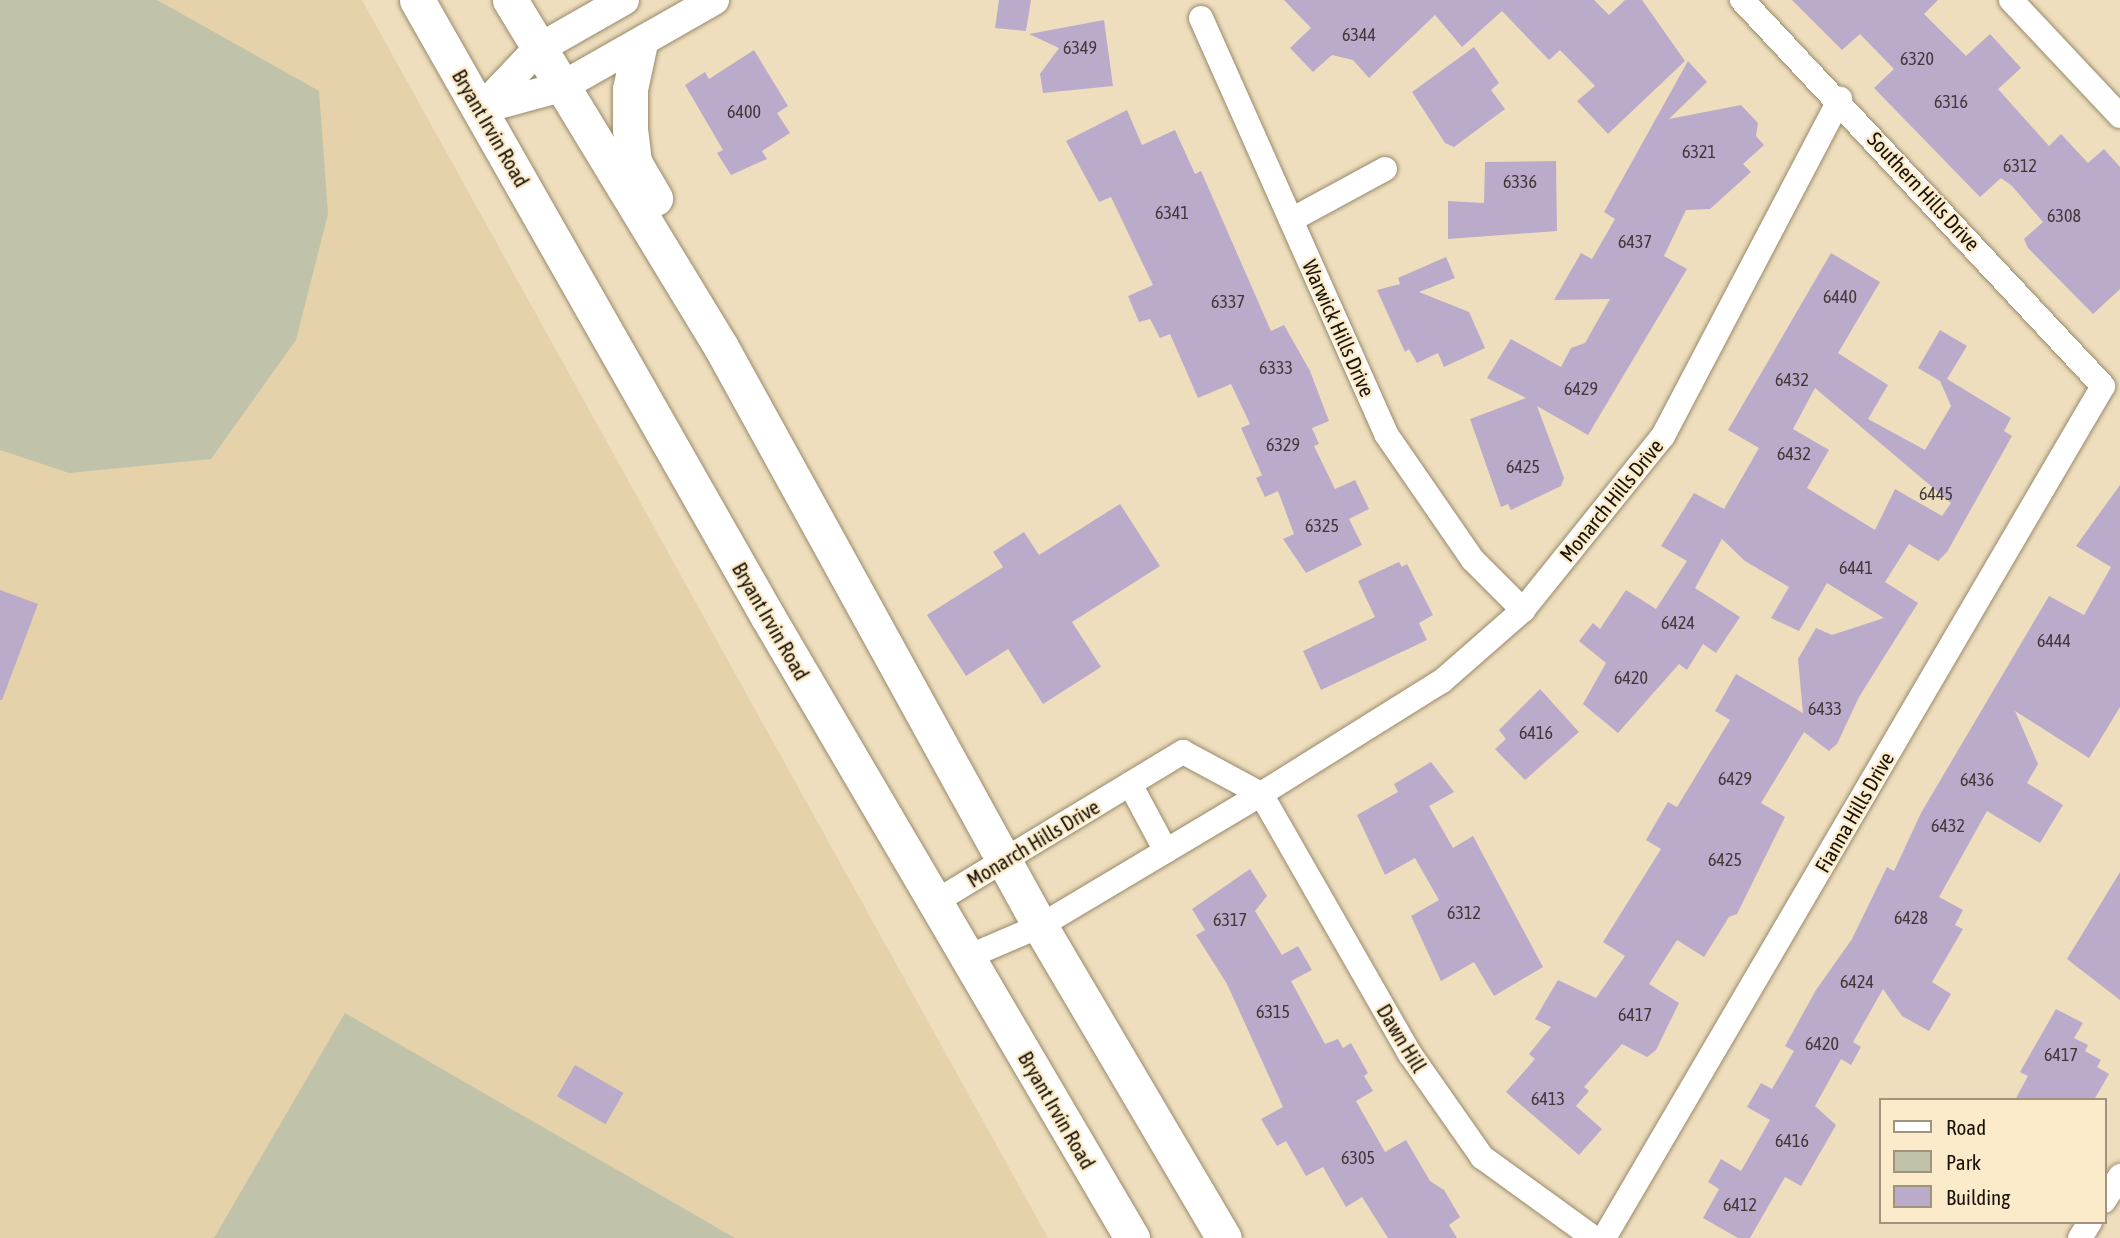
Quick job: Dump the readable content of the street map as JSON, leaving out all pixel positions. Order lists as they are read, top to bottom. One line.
{"streets":{"main road":["Bryant Irvin Road"],"street":["Southern Hills Drive","Warwick Hills Drive","Monarch Hills Drive","Fianna Hills Drive","Dawn Hill"]},"crossings":[["Bryant Irvin Road","Monarch Hills Drive"],["Southern Hills Drive","Monarch Hills Drive"],["Southern Hills Drive","Fianna Hills Drive"],["Warwick Hills Drive","Monarch Hills Drive"],["Monarch Hills Drive","Dawn Hill"]],"house_numbers":["6344","6349","6320","6316","6400","6321","6312","6336","6341","6308","6437","6440","6337","6333","6432","6429","6329","6432","6425","6445","6325","6441","6424","6444","6420","6433","6416","6429","6436","6432","6425","6312","6428","6317","6424","6315","6417","6420","6417","6413","6416","6305","6412"],"legend":["Road","Park","Building"]}
